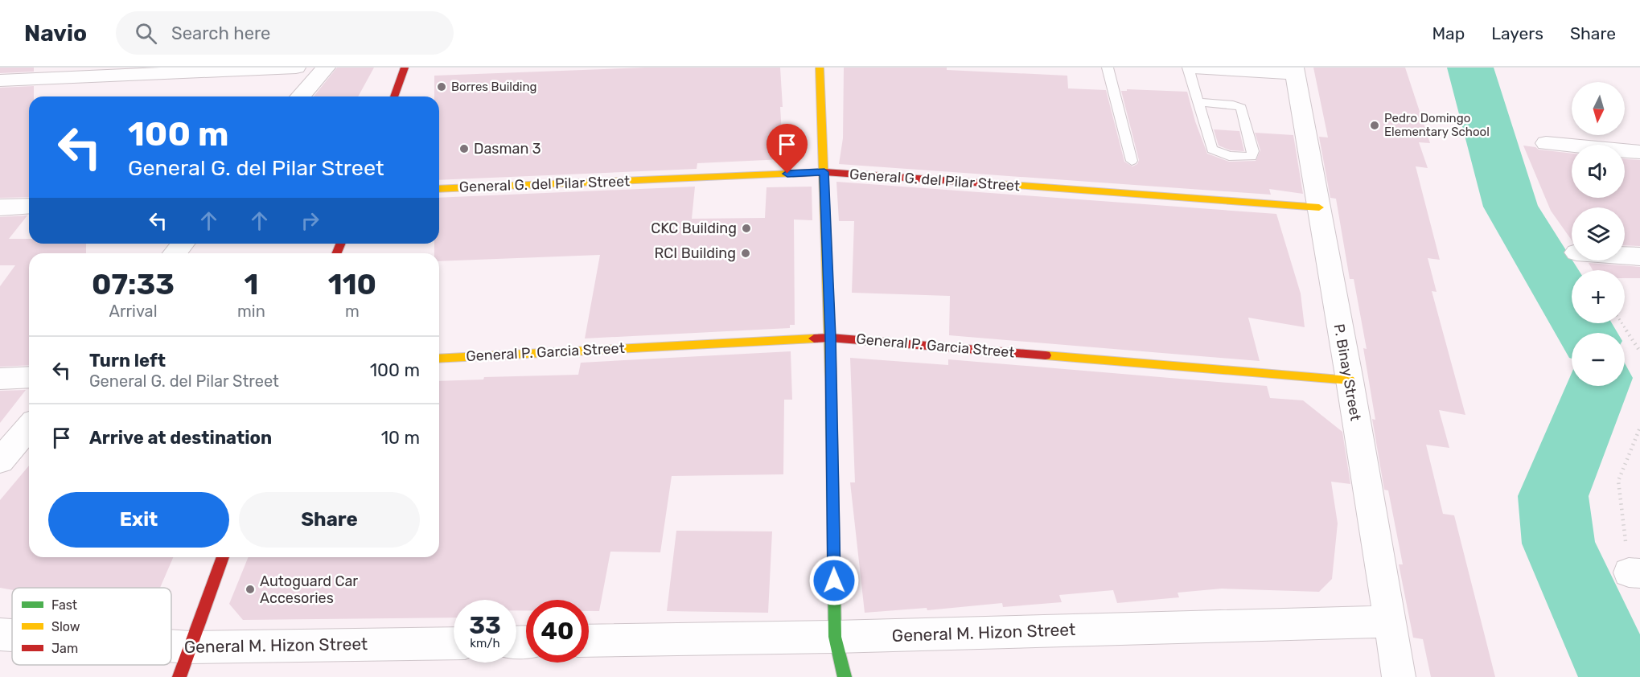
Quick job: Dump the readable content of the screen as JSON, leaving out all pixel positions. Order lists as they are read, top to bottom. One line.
{"streets":{"street":["General G. del Pilar Street","General P. Garcia Street","P. Binay Street","General M. Hizon Street"]},"crossings":[["General G. del Pilar Street","P. Binay Street"],["General P. Garcia Street","P. Binay Street"],["P. Binay Street","General M. Hizon Street"]],"places":["Borres Building","Pedro Domingo Elementary School","Dasman 3","CKC Building","RCI Building","Autoguard Car Accesories"],"legend":["Fast","Slow","Jam"],"north":"bottom","page":{"header":"Navio","search":"Search here","nav":["Map","Layers","Share"],"map_buttons":["+","−"],"turn":["100 m","General G. del Pilar Street"],"eta":["07:33","Arrival","1","min","110","m"],"list":[{"name":"Turn left","note":"General G. del Pilar Street","value":"100 m"},{"name":"Arrive at destination","value":"10 m"}],"buttons":["Exit","Share"],"speed":"33 km/h","limit":"40"}}
